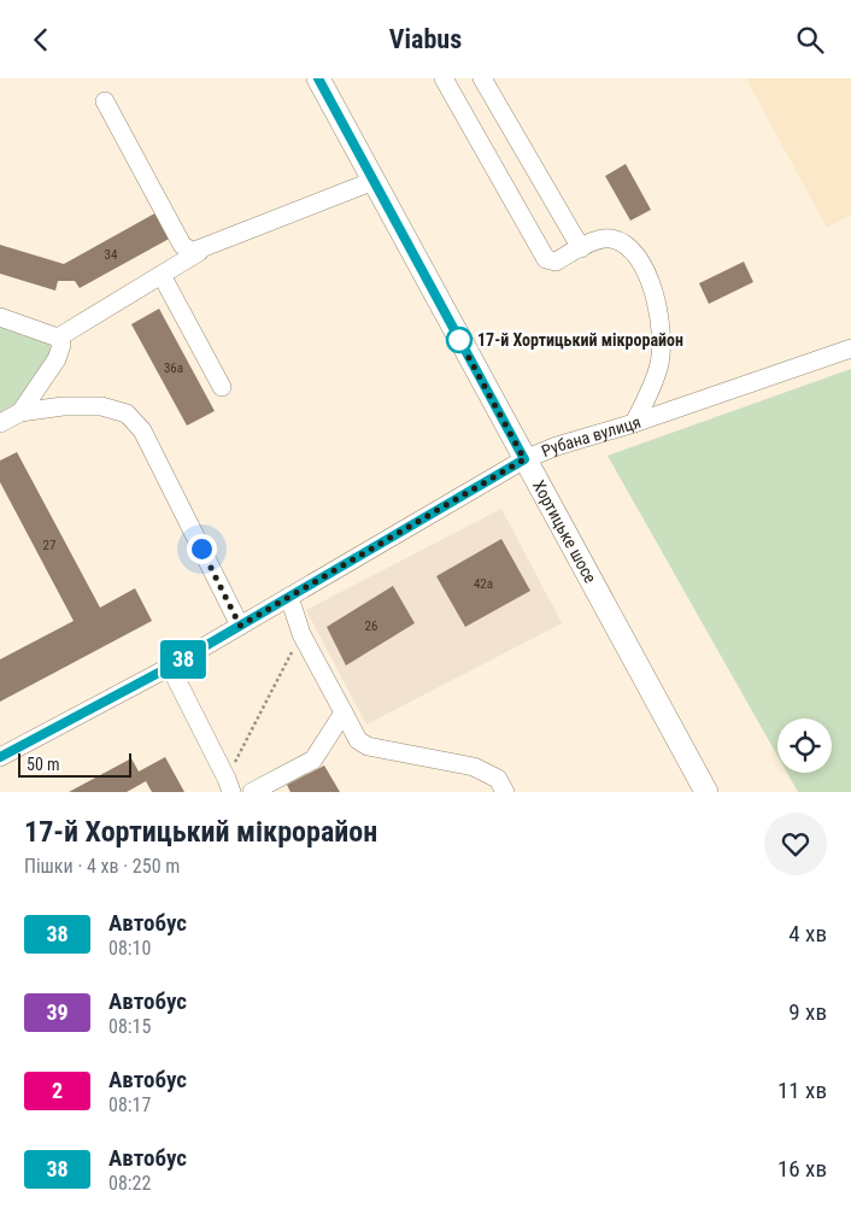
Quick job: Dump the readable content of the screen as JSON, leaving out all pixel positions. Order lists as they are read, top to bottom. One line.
{"streets":{"main road":["Хортицьке шосе"],"street":["Рубана вулиця"]},"crossings":[["Рубана вулиця","Хортицьке шосе"]],"places":["17-й Хортицький мікрорайон"],"lines":["bus line 38"],"house_numbers":["34","36а","27","42а","26"],"scale_bar":"50 m","page":{"header":"Viabus","on_map":"38","scale":"50 m","heading":["17-й Хортицький мікрорайон","Пішки · 4 хв · 250 m"],"list":[{"mark":"38","name":"Автобус","note":"08:10","value":"4 хв"},{"mark":"39","name":"Автобус","note":"08:15","value":"9 хв"},{"mark":"2","name":"Автобус","note":"08:17","value":"11 хв"},{"mark":"38","name":"Автобус","note":"08:22","value":"16 хв"}]}}
